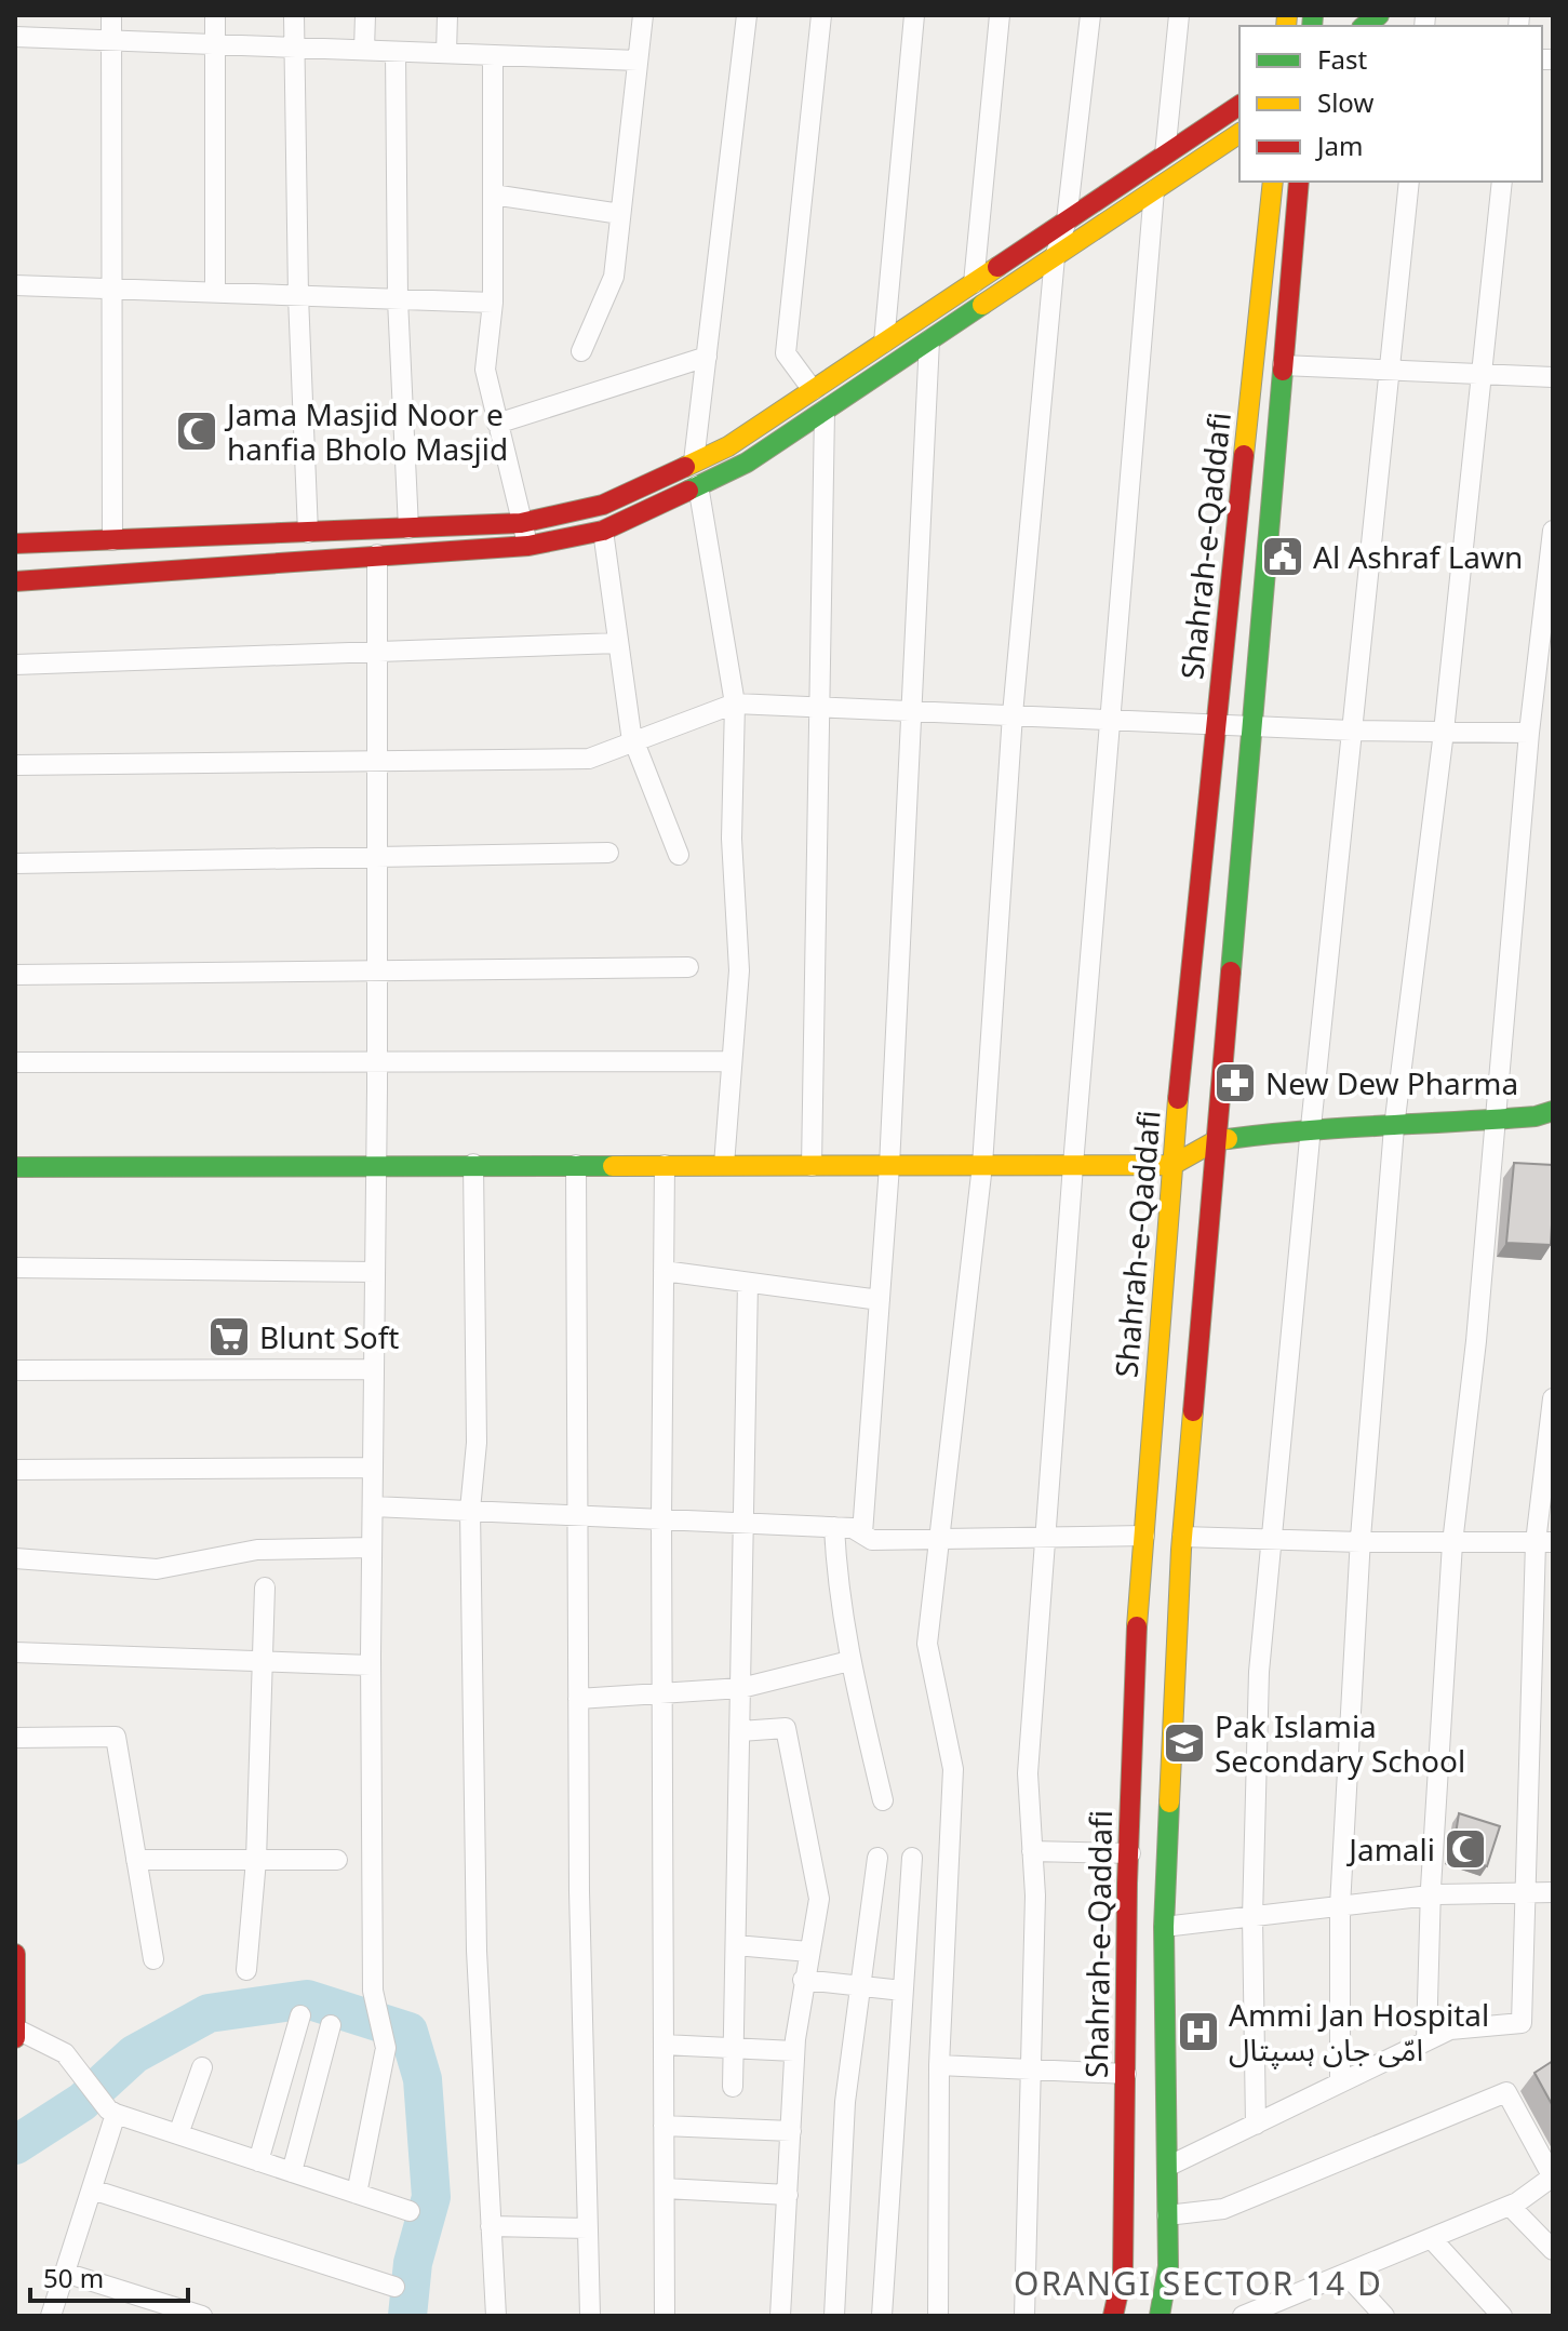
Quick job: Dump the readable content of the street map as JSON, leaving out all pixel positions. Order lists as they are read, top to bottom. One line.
{"streets":{"main road":["Shahrah-e-Qaddafi"]},"districts":["ORANGI SECTOR 14 D"],"places":{"mosque":["Jama Masjid Noor e hanfia Bholo Masjid","Jamali"],"public building":["Al Ashraf Lawn"],"pharmacy":["New Dew Pharma"],"supermarket":["Blunt Soft"],"school or university":["Pak Islamia Secondary School"],"hospital":["Ammi Jan Hospital امّی جان ہسپتال"]},"legend":["Fast","Slow","Jam"],"scale_bar":"50 m"}
